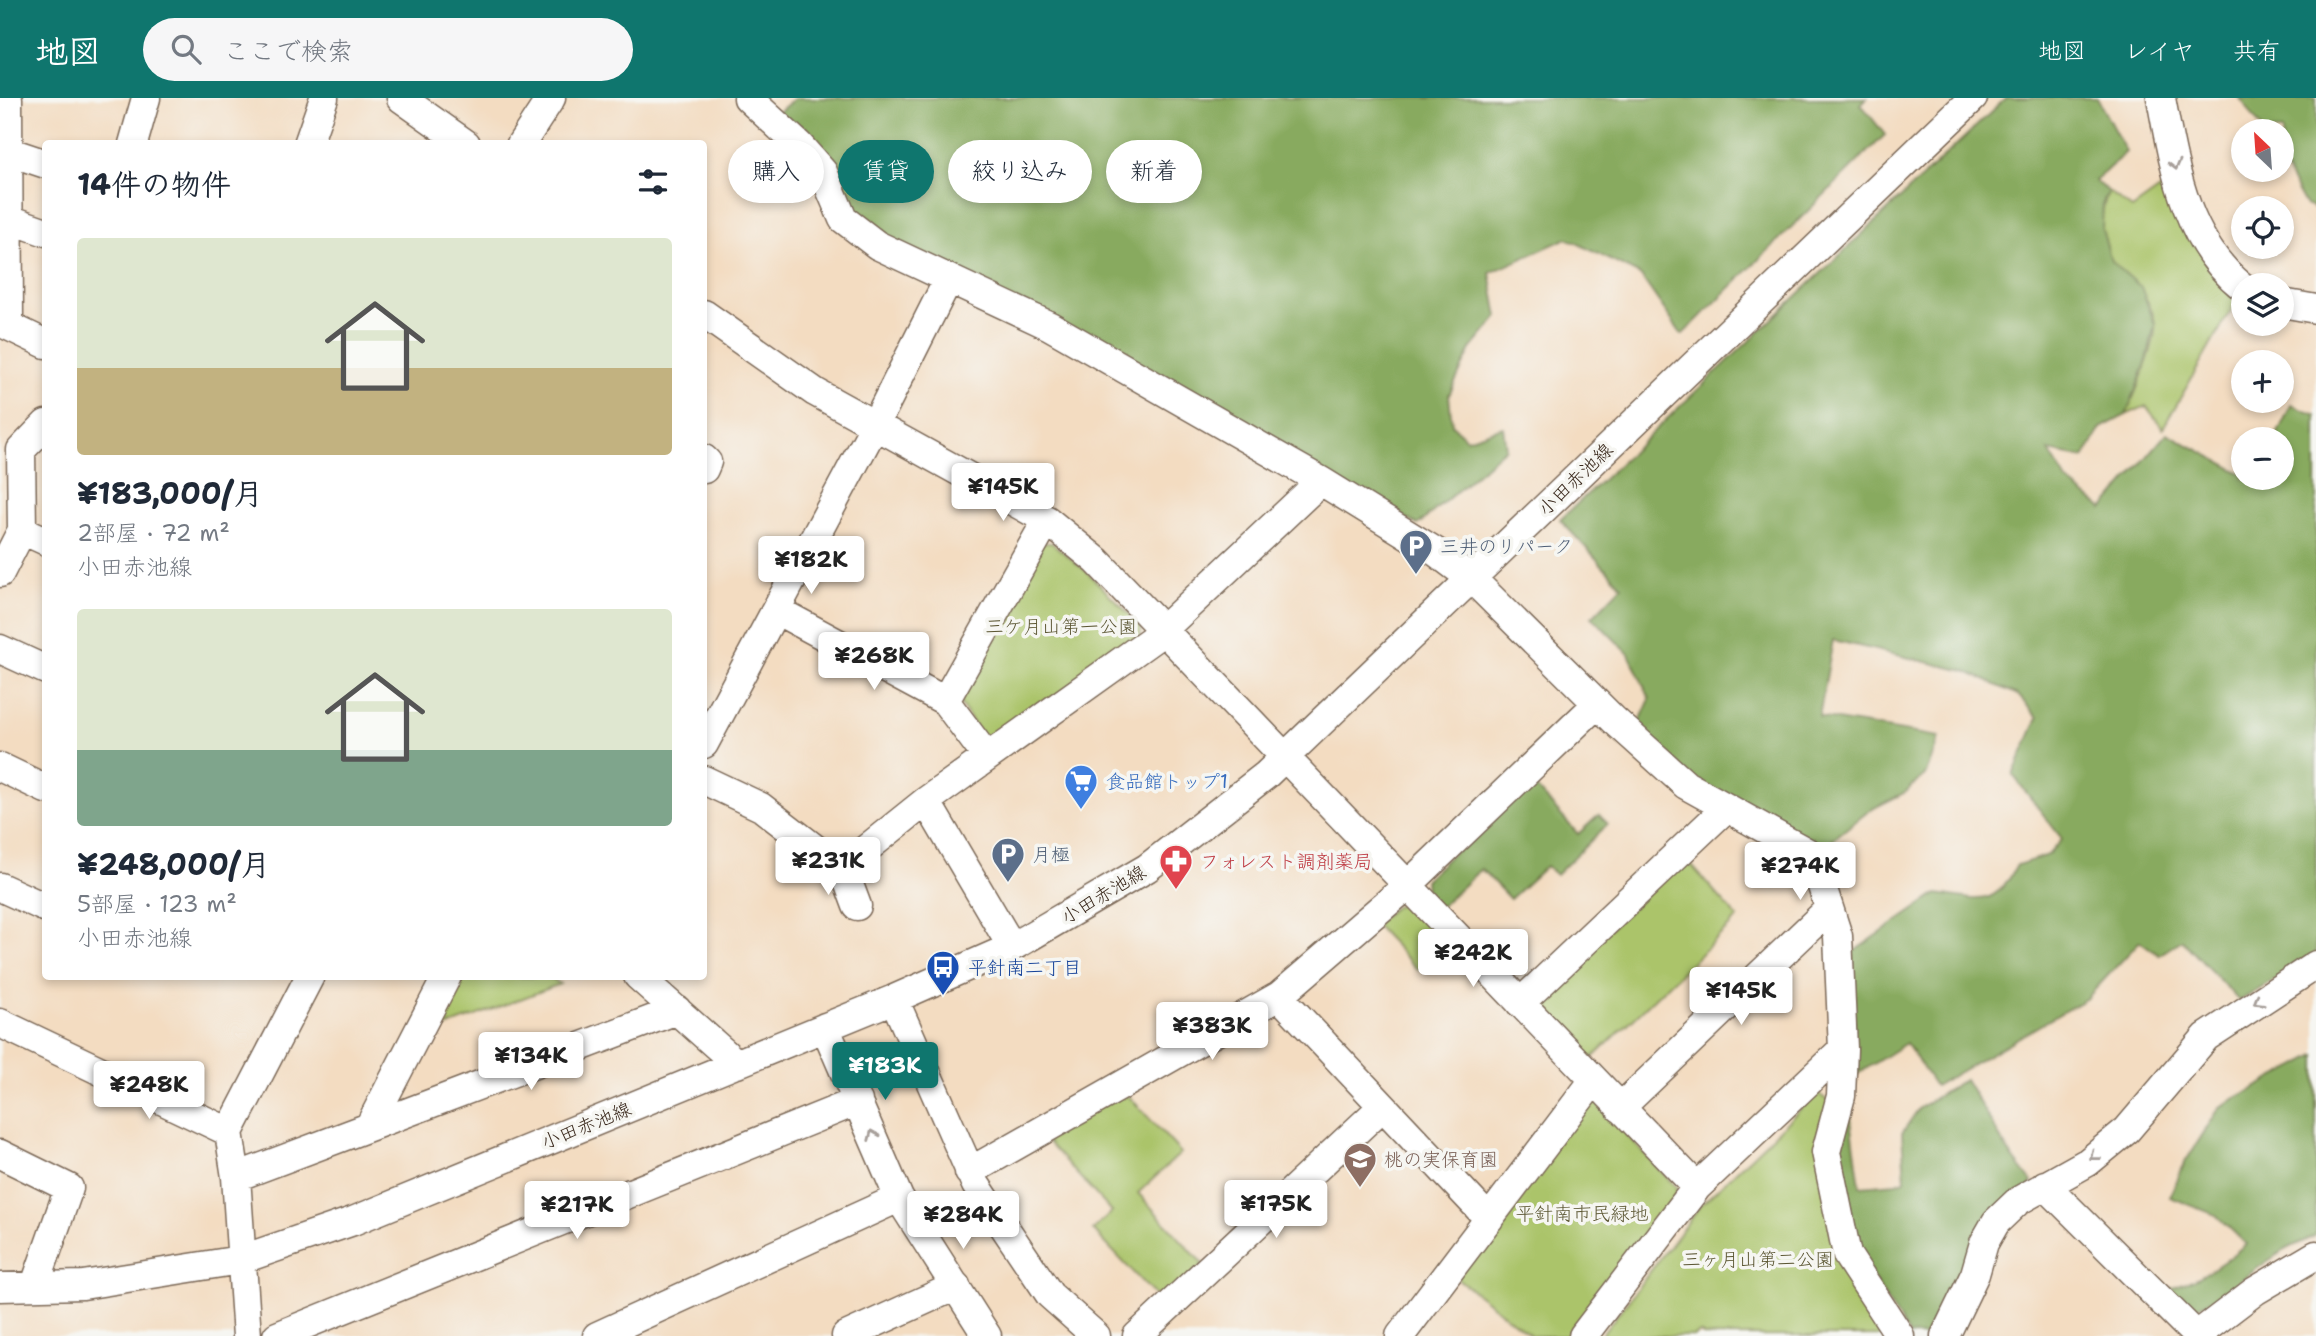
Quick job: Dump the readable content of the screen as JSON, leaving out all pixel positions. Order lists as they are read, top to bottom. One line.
{"streets":{"street":["小田赤池線"]},"parks":["三ケ月山第一公園","平針南市民緑地","三ヶ月山第二公園"],"places":{"parking":["三井のリパーク","月極"],"supermarket":["食品館トップ1"],"pharmacy":["フォレスト調剤薬局"],"bus stop":["平針南二丁目"],"school or university":["桃の実保育園"]},"north":"top left","page":{"header":"地図","search":"ここで検索","nav":["地図","レイヤ","共有"],"map_buttons":["+","−"],"chip":["購入","賃貸","絞り込み","新着"],"heading":"14件の物件","list":[{"name":"¥183,000/月","note":"2部屋 · 72 m² · 小田赤池線"},{"name":"¥248,000/月","note":"5部屋 · 123 m² · 小田赤池線"}],"price":["¥145K","¥182K","¥268K","¥231K","¥274K","¥242K","¥145K","¥383K","¥134K","¥183K","¥248K","¥175K","¥217K","¥284K"]}}
